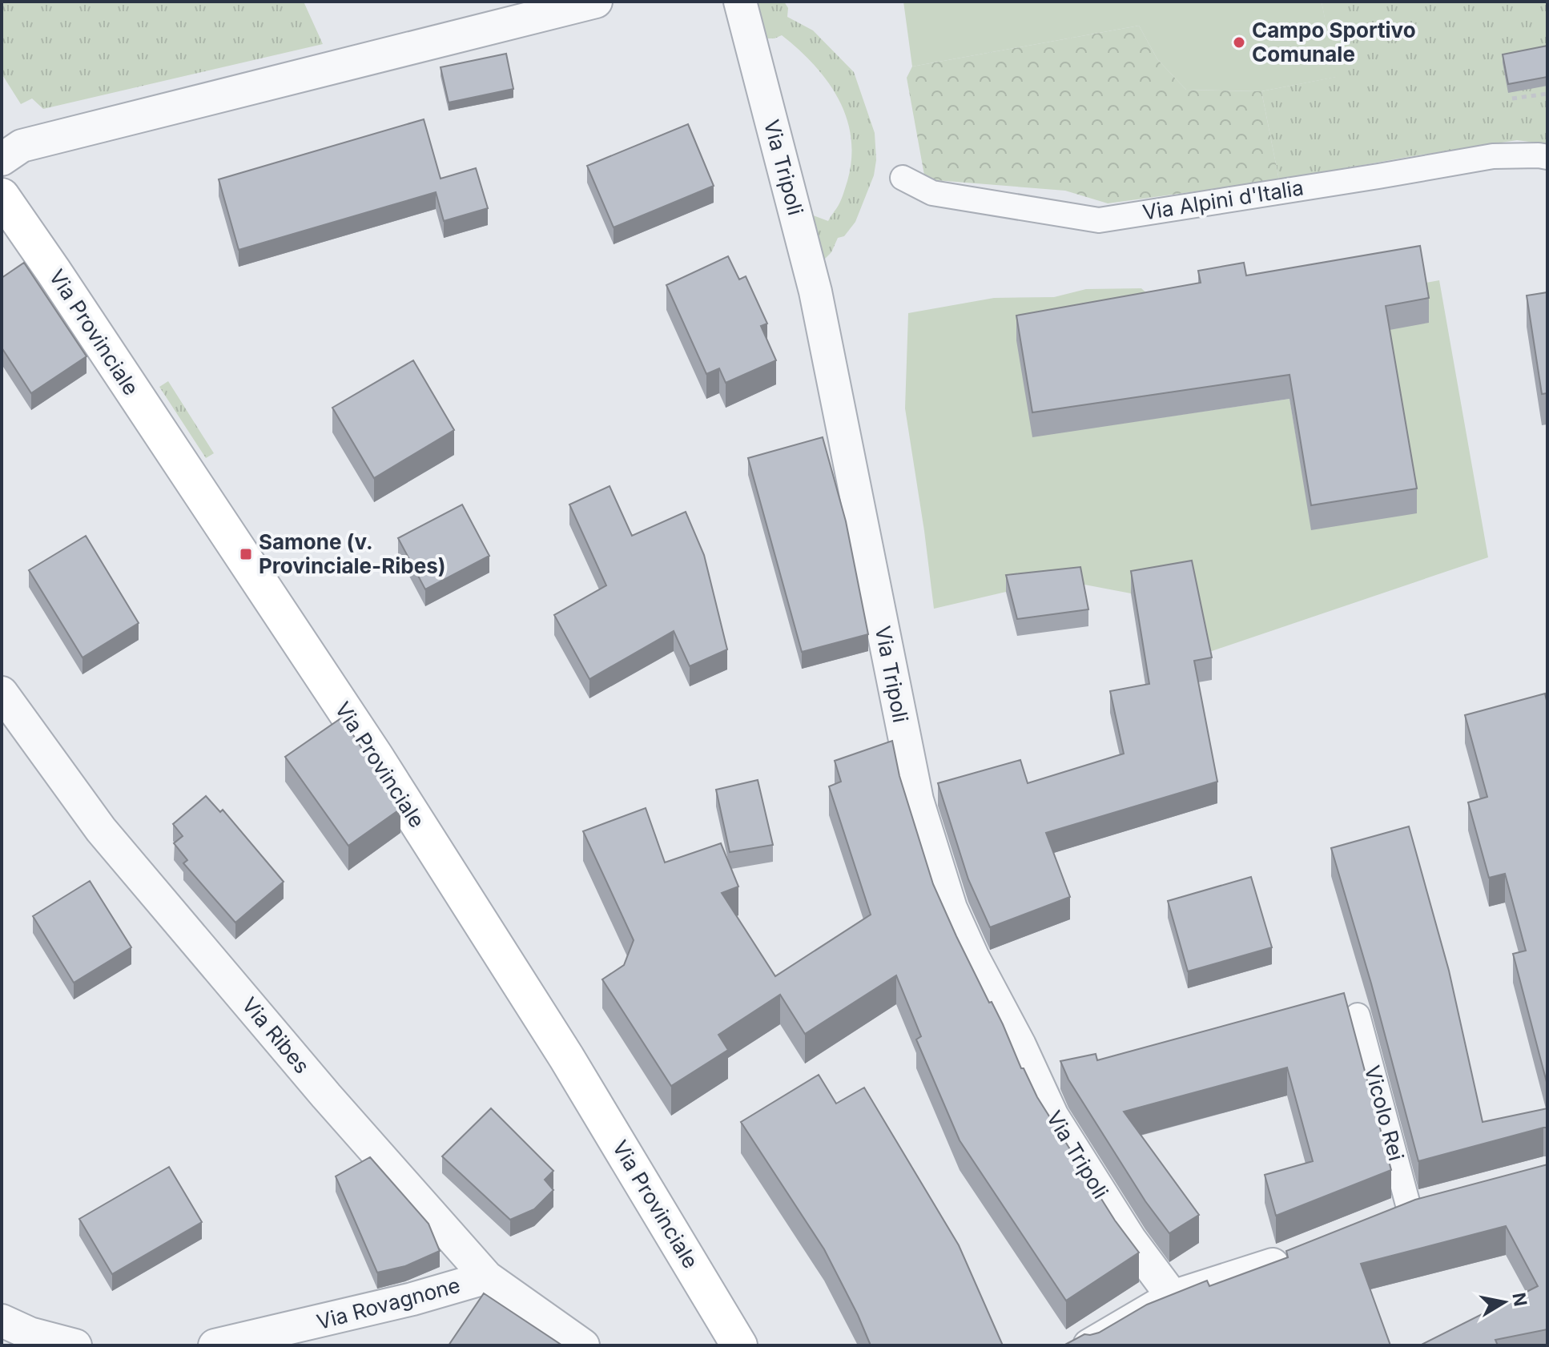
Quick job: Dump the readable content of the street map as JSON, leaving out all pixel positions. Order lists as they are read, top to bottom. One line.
{"streets":{"main road":["Via Provinciale"],"street":["Via Tripoli","Via Alpini d'Italia","Via Ribes","Vicolo Rei","Via Rovagnone"]},"crossings":[["Via Ribes","Via Rovagnone"]],"places":{"other":["Campo Sportivo Comunale"],"transit":["Samone (v. Provinciale-Ribes)"]},"north":"right"}
